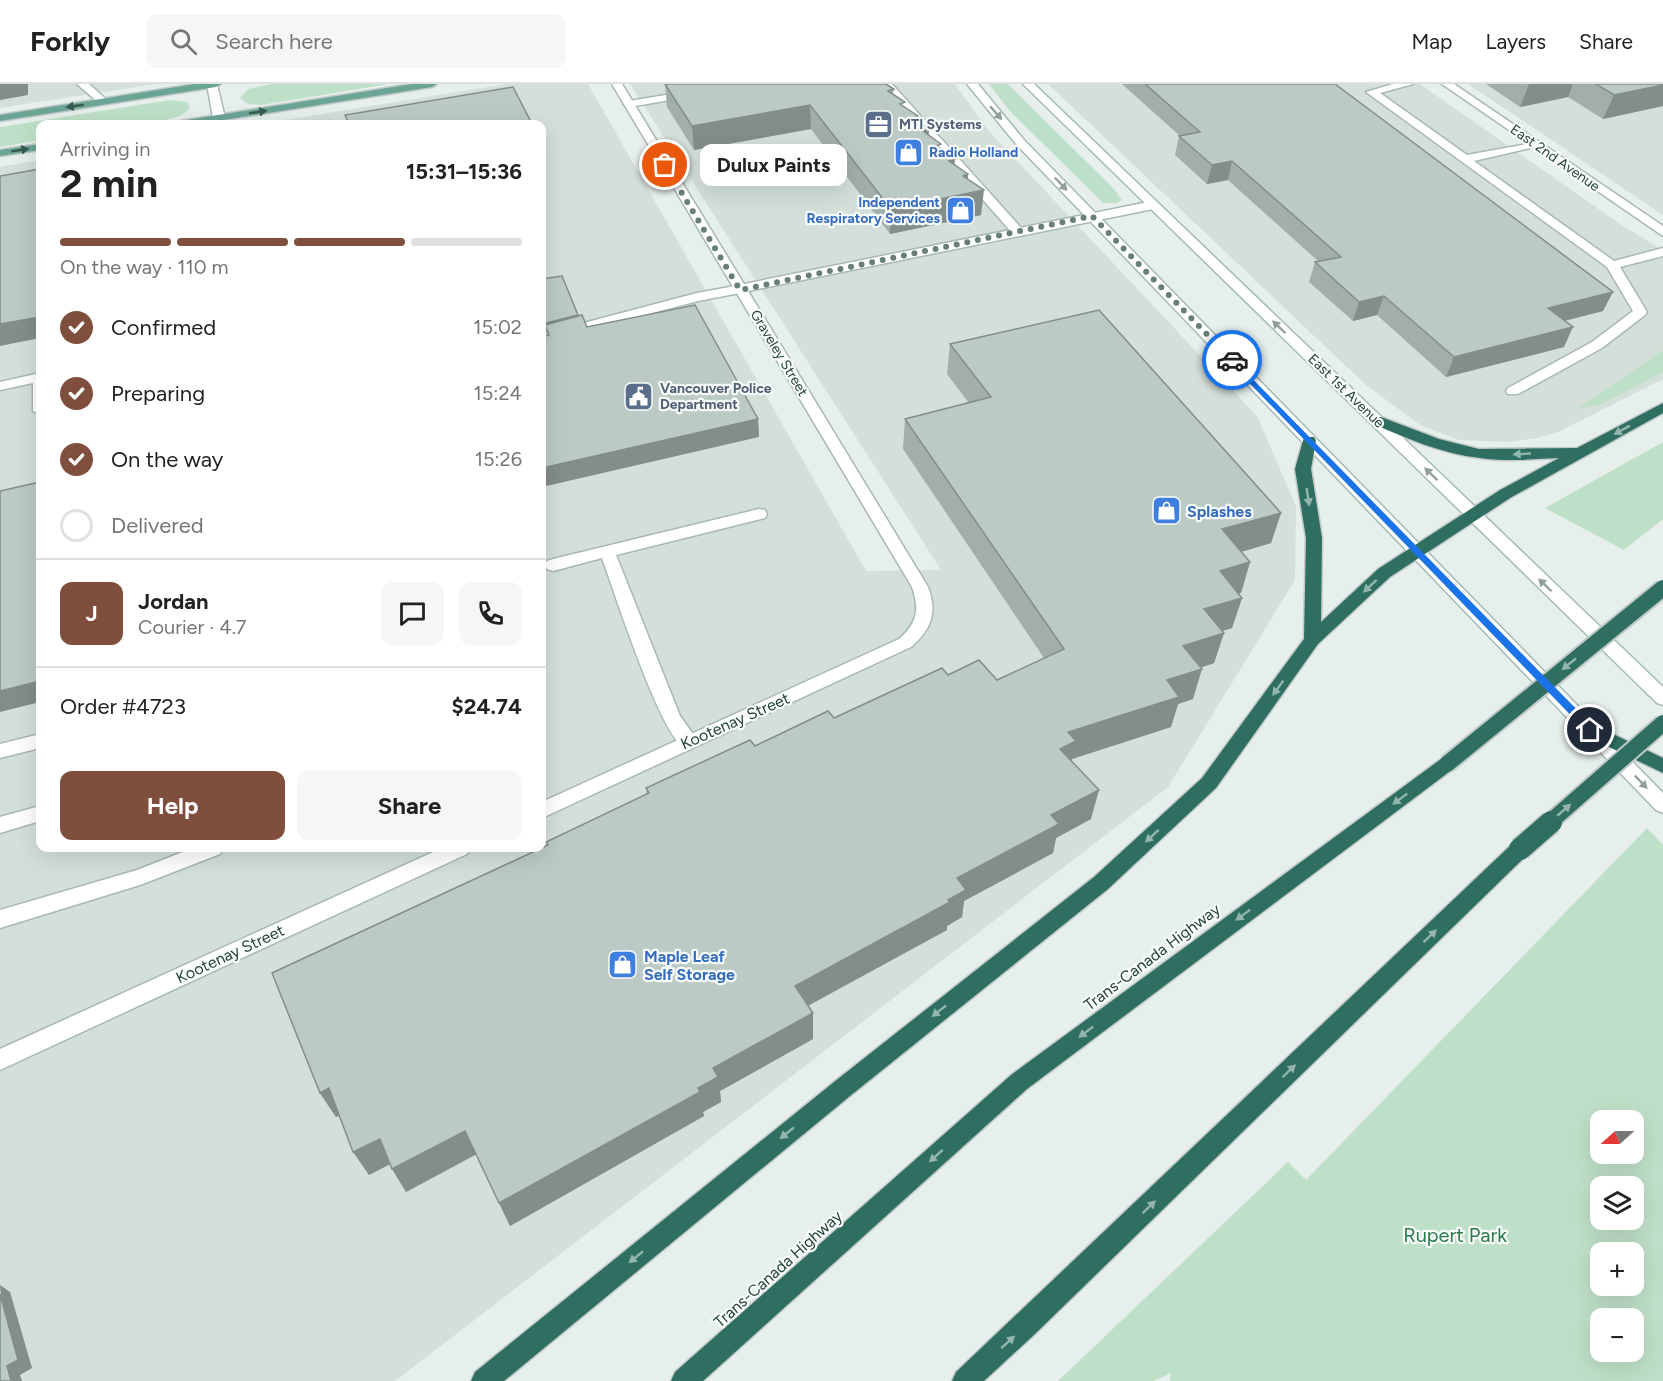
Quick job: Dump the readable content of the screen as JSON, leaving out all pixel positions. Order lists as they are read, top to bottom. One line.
{"streets":{"highway":["Trans-Canada Highway"],"street":["East 2nd Avenue","Graveley Street","East 1st Avenue","Kootenay Street"]},"crossings":[["Graveley Street","Kootenay Street"]],"parks":["Rupert Park"],"places":{"office":["MTI Systems"],"shop":["Radio Holland","Independent Respiratory Services","Splashes","Maple Leaf Self Storage"],"other":["Dulux Paints"],"public building":["Vancouver Police Department"]},"north":"left","page":{"header":"Forkly","search":"Search here","nav":["Map","Layers","Share"],"heading":["2 min","Arriving in","15:31–15:36"],"panel":["Jordan","Courier · 4.7","Order #4723","$24.74"],"bubble":"Dulux Paints","bar":"On the way · 110 m","list":[["Confirmed","15:02"],["Preparing","15:24"],["On the way","15:26"],"Delivered"],"round":"J","buttons":["Help","Share"],"map_buttons":["+","−"]}}
